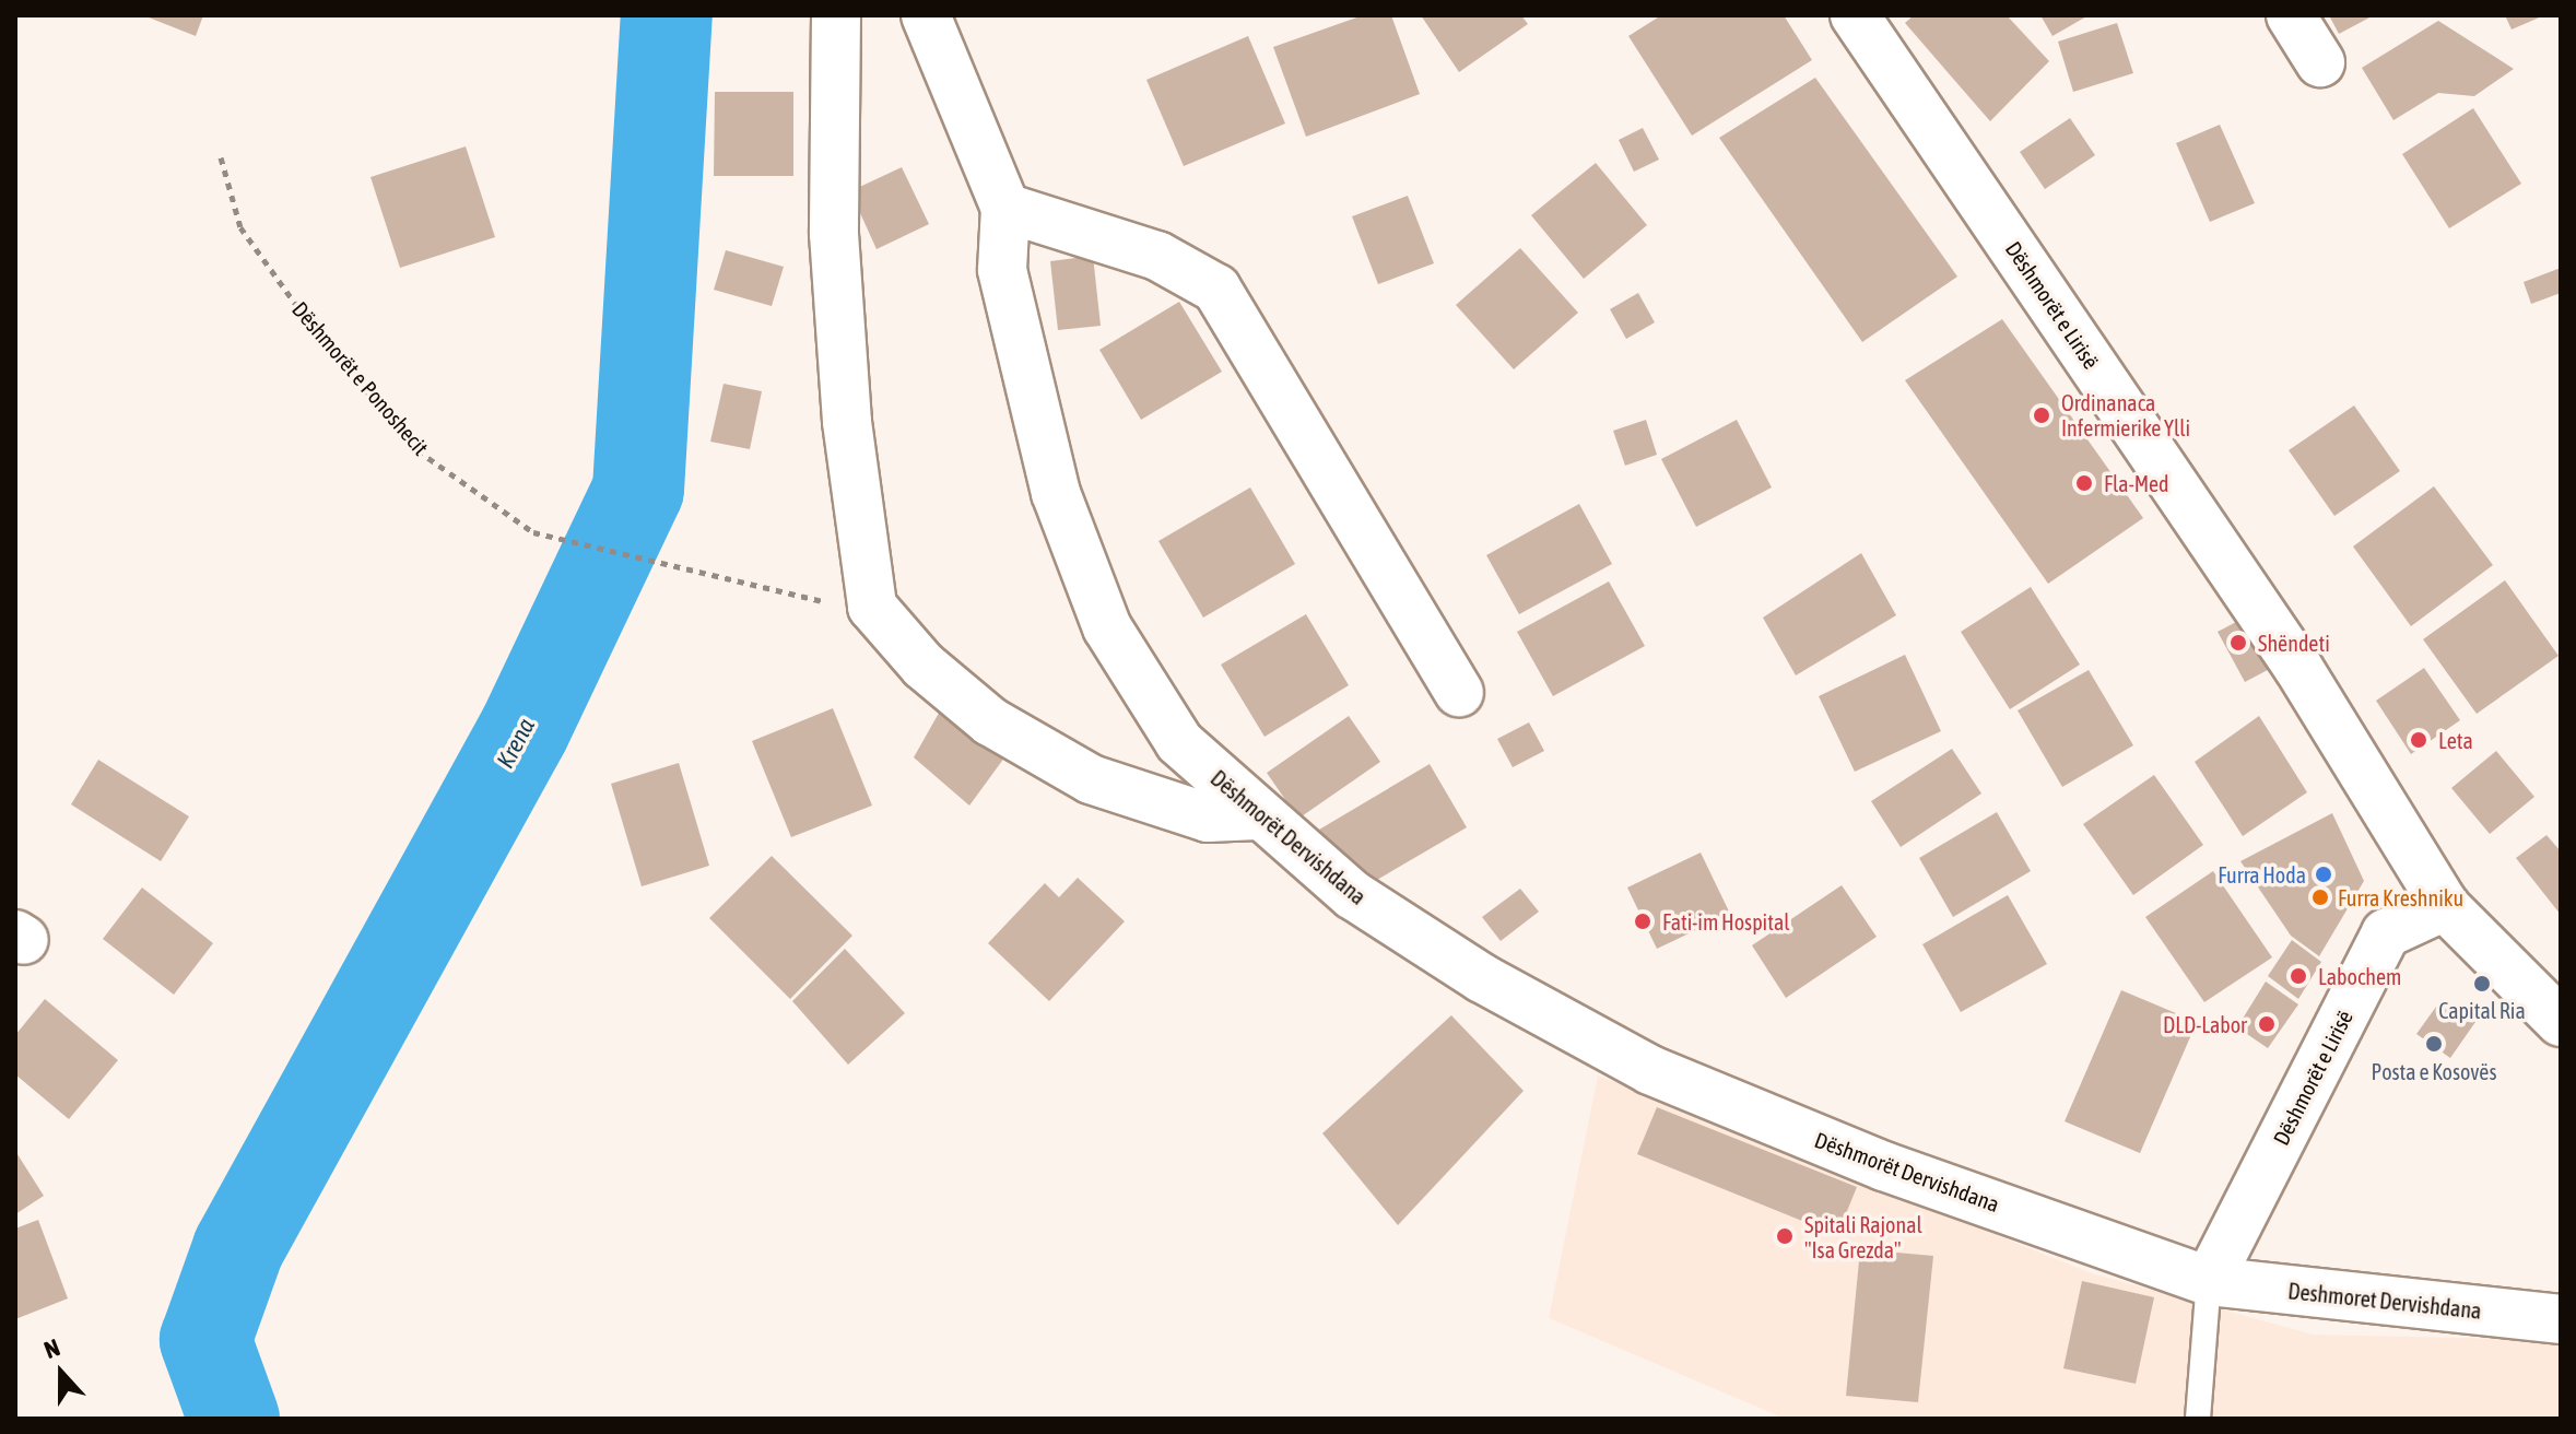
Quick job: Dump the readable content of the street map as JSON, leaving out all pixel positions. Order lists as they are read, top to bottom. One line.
{"streets":{"street":["Dëshmorët e Lirisë","Dëshmorët Dervishdana","Deshmoret Dervishdana"],"path":["Dëshmorët e Ponoshecit"]},"crossings":[["Dëshmorët e Lirisë","Dëshmorët Dervishdana"],["Dëshmorët e Lirisë","Deshmoret Dervishdana"],["Dëshmorët Dervishdana","Deshmoret Dervishdana"]],"water":["Krena"],"places":["Ordinanaca Infermierike Ylli","Fla-Med","Shëndeti","Leta","Furra Hoda","Furra Kreshniku","Fati-im Hospital","Labochem","Capital Ria","DLD-Labor","Posta e Kosovës","Spitali Rajonal \"Isa Grezda\""],"north":"top"}
